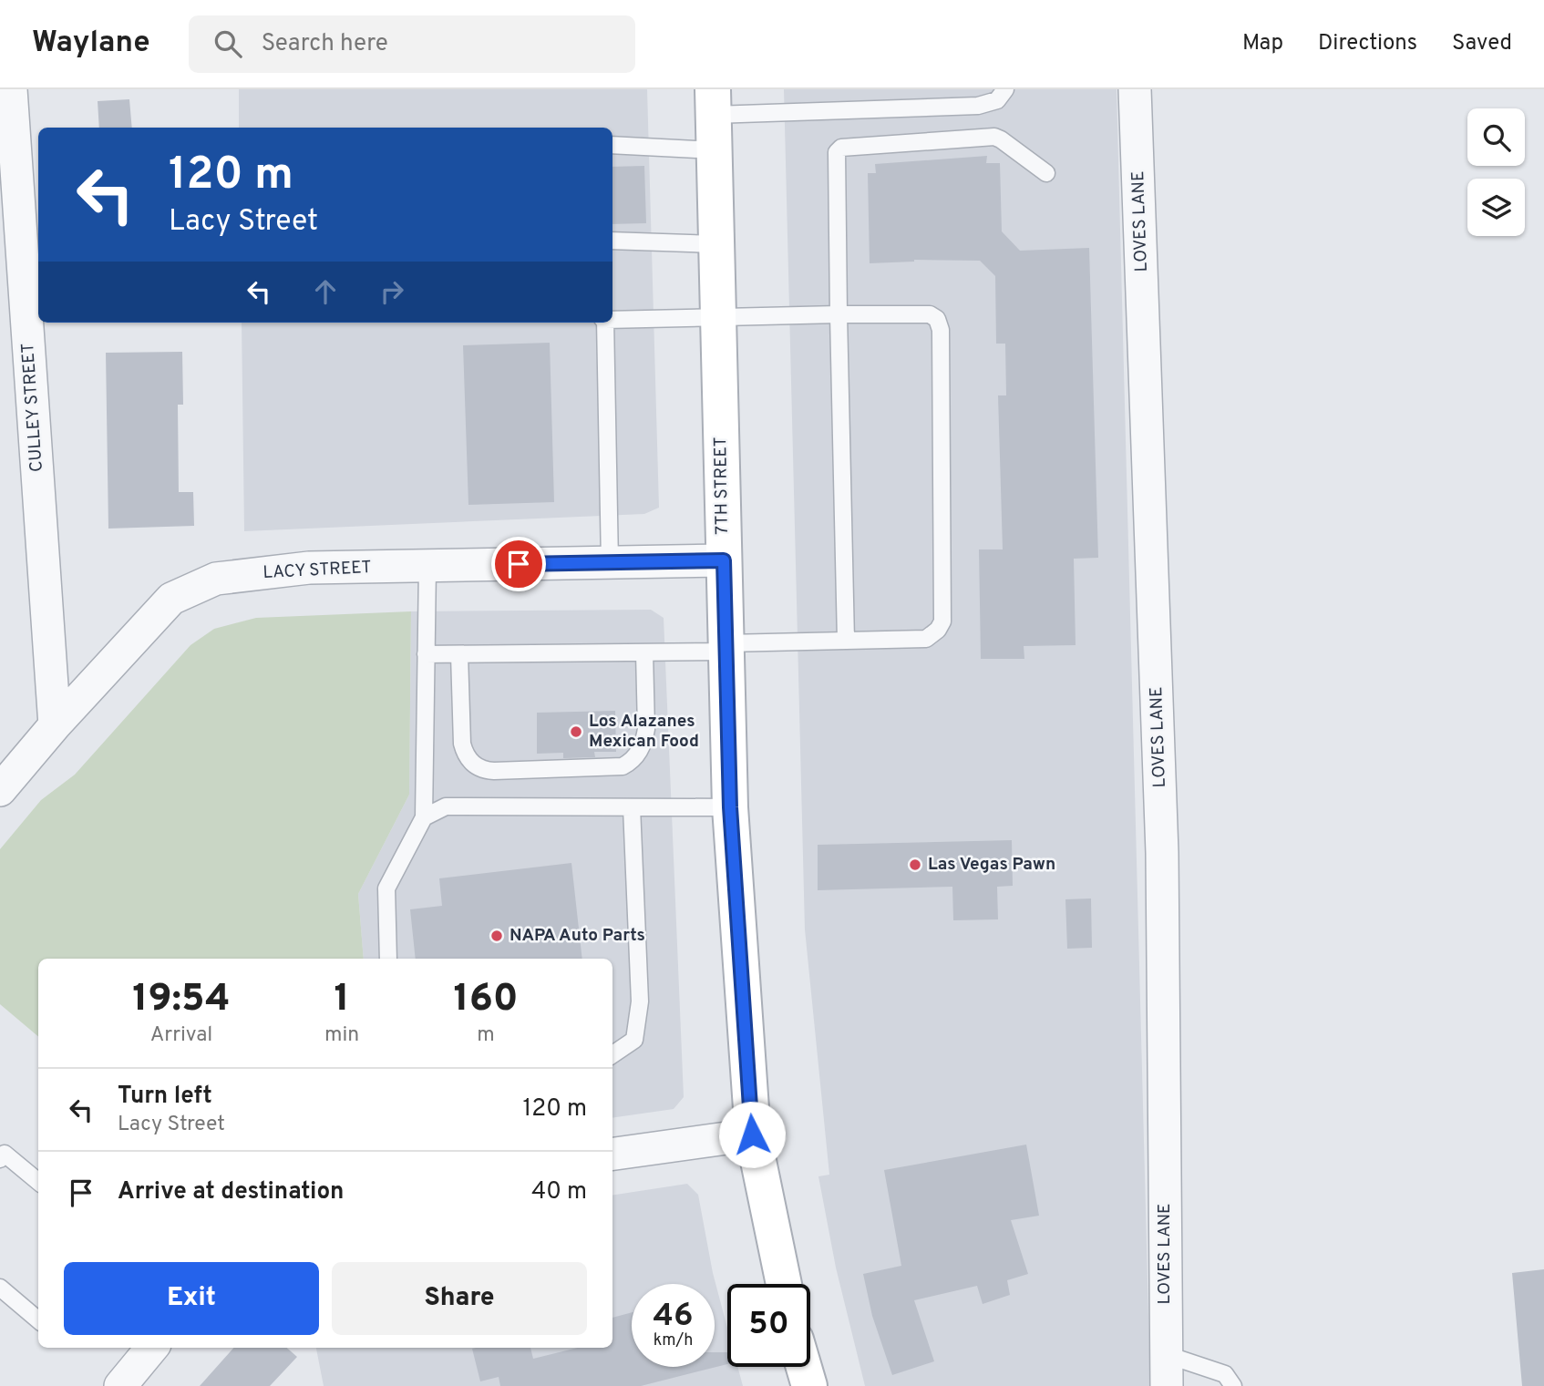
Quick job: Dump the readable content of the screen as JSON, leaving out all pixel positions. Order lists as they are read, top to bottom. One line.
{"streets":{"main road":["7TH STREET"],"street":["LOVES LANE","CULLEY STREET","LACY STREET"]},"crossings":[["CULLEY STREET","LACY STREET"],["7TH STREET","LACY STREET"]],"places":["Los Alazanes Mexican Food","Las Vegas Pawn","NAPA Auto Parts"],"page":{"header":"Waylane","search":"Search here","nav":["Map","Directions","Saved"],"turn":["120 m","Lacy Street"],"eta":["19:54","Arrival","1","min","160","m"],"list":[{"name":"Turn left","note":"Lacy Street","value":"120 m"},{"name":"Arrive at destination","value":"40 m"}],"buttons":["Exit","Share"],"speed":"46 km/h","limit":"50"}}
